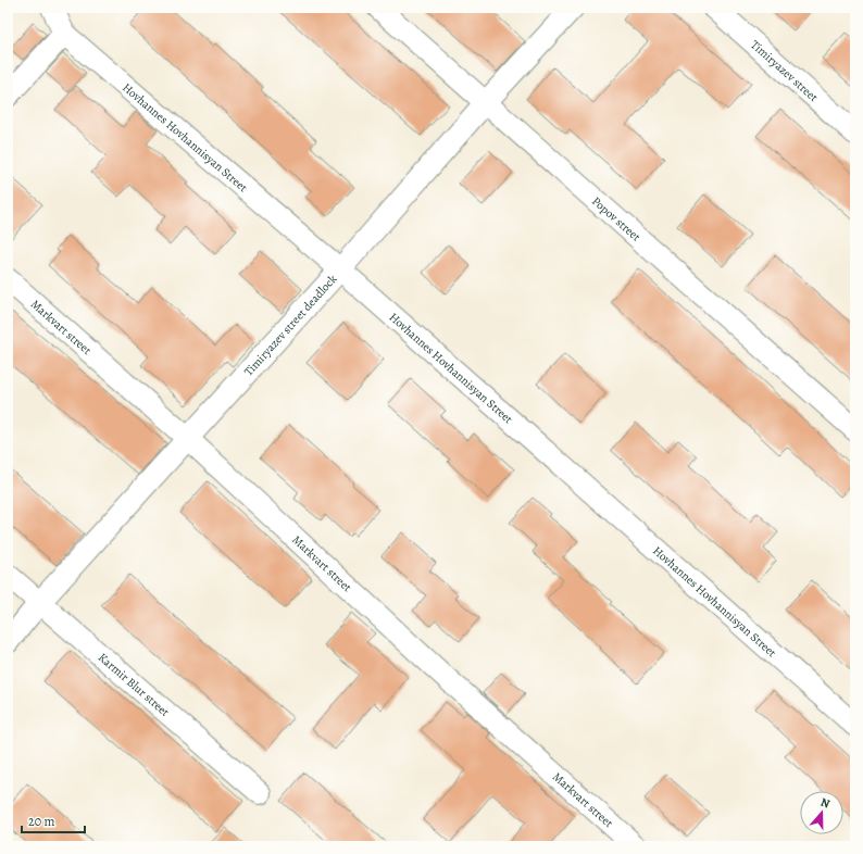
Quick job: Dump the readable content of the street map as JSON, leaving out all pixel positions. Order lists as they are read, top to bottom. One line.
{"streets":{"street":["Timiryazev street","Hovhannes Hovhannisyan Street","Popov street","Timiryazev street deadlock","Markvart street","Karmir Blur street"]},"crossings":[["Hovhannes Hovhannisyan Street","Timiryazev street deadlock"],["Popov street","Timiryazev street deadlock"],["Timiryazev street deadlock","Markvart street"],["Timiryazev street deadlock","Karmir Blur street"]],"scale_bar":"20 m","north":"top"}
